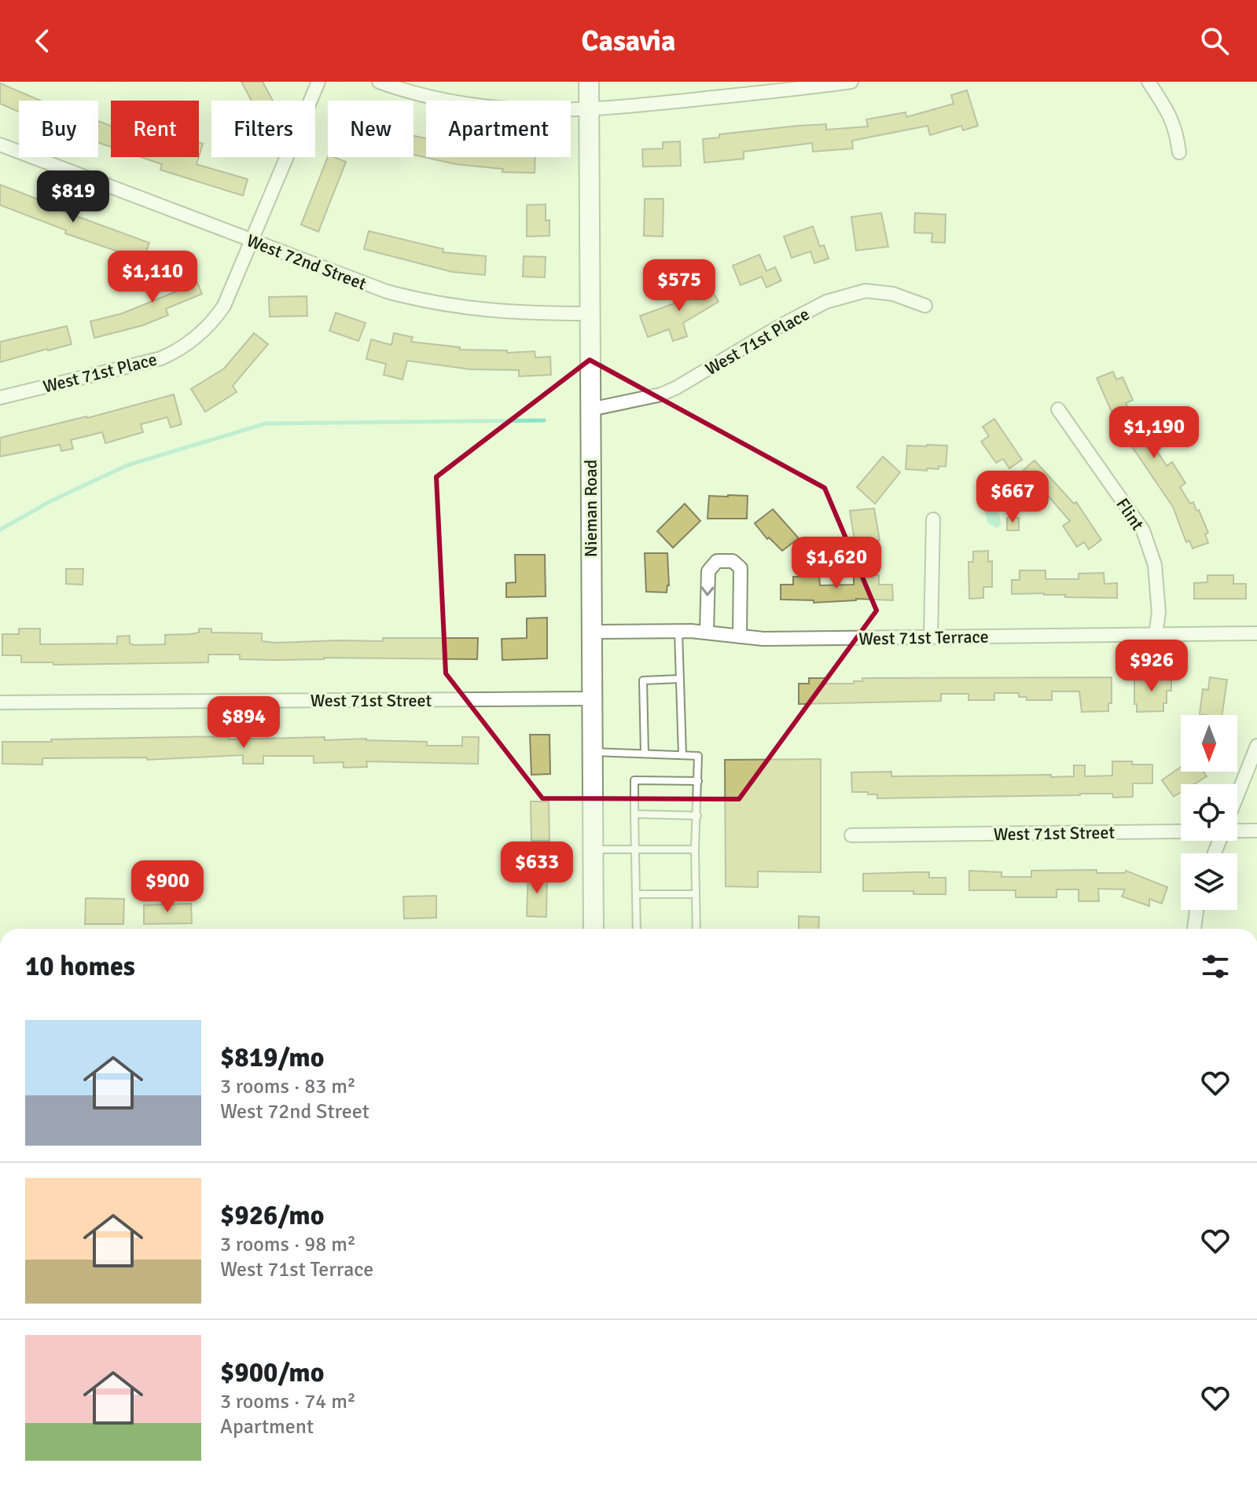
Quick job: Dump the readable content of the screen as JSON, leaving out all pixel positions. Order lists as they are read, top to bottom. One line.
{"streets":{"main road":["Nieman Road"],"street":["West 72nd Street","West 71st Place","Flint","West 71st Terrace","West 71st Street"]},"crossings":[["West 72nd Street","West 71st Place"],["West 72nd Street","Nieman Road"],["West 71st Place","Nieman Road"],["Nieman Road","West 71st Terrace"],["Nieman Road","West 71st Street"],["Flint","West 71st Terrace"]],"north":"bottom","page":{"header":"Casavia","chip":["Buy","Rent","Filters","New","Apartment"],"price":["$819","$1,110","$575","$1,190","$667","$1,620","$926","$894","$633","$900"],"heading":"10 homes","list":[{"name":"$819/mo","note":"3 rooms · 83 m² · West 72nd Street"},{"name":"$926/mo","note":"3 rooms · 98 m² · West 71st Terrace"},{"name":"$900/mo","note":"3 rooms · 74 m² · Apartment"}]}}
